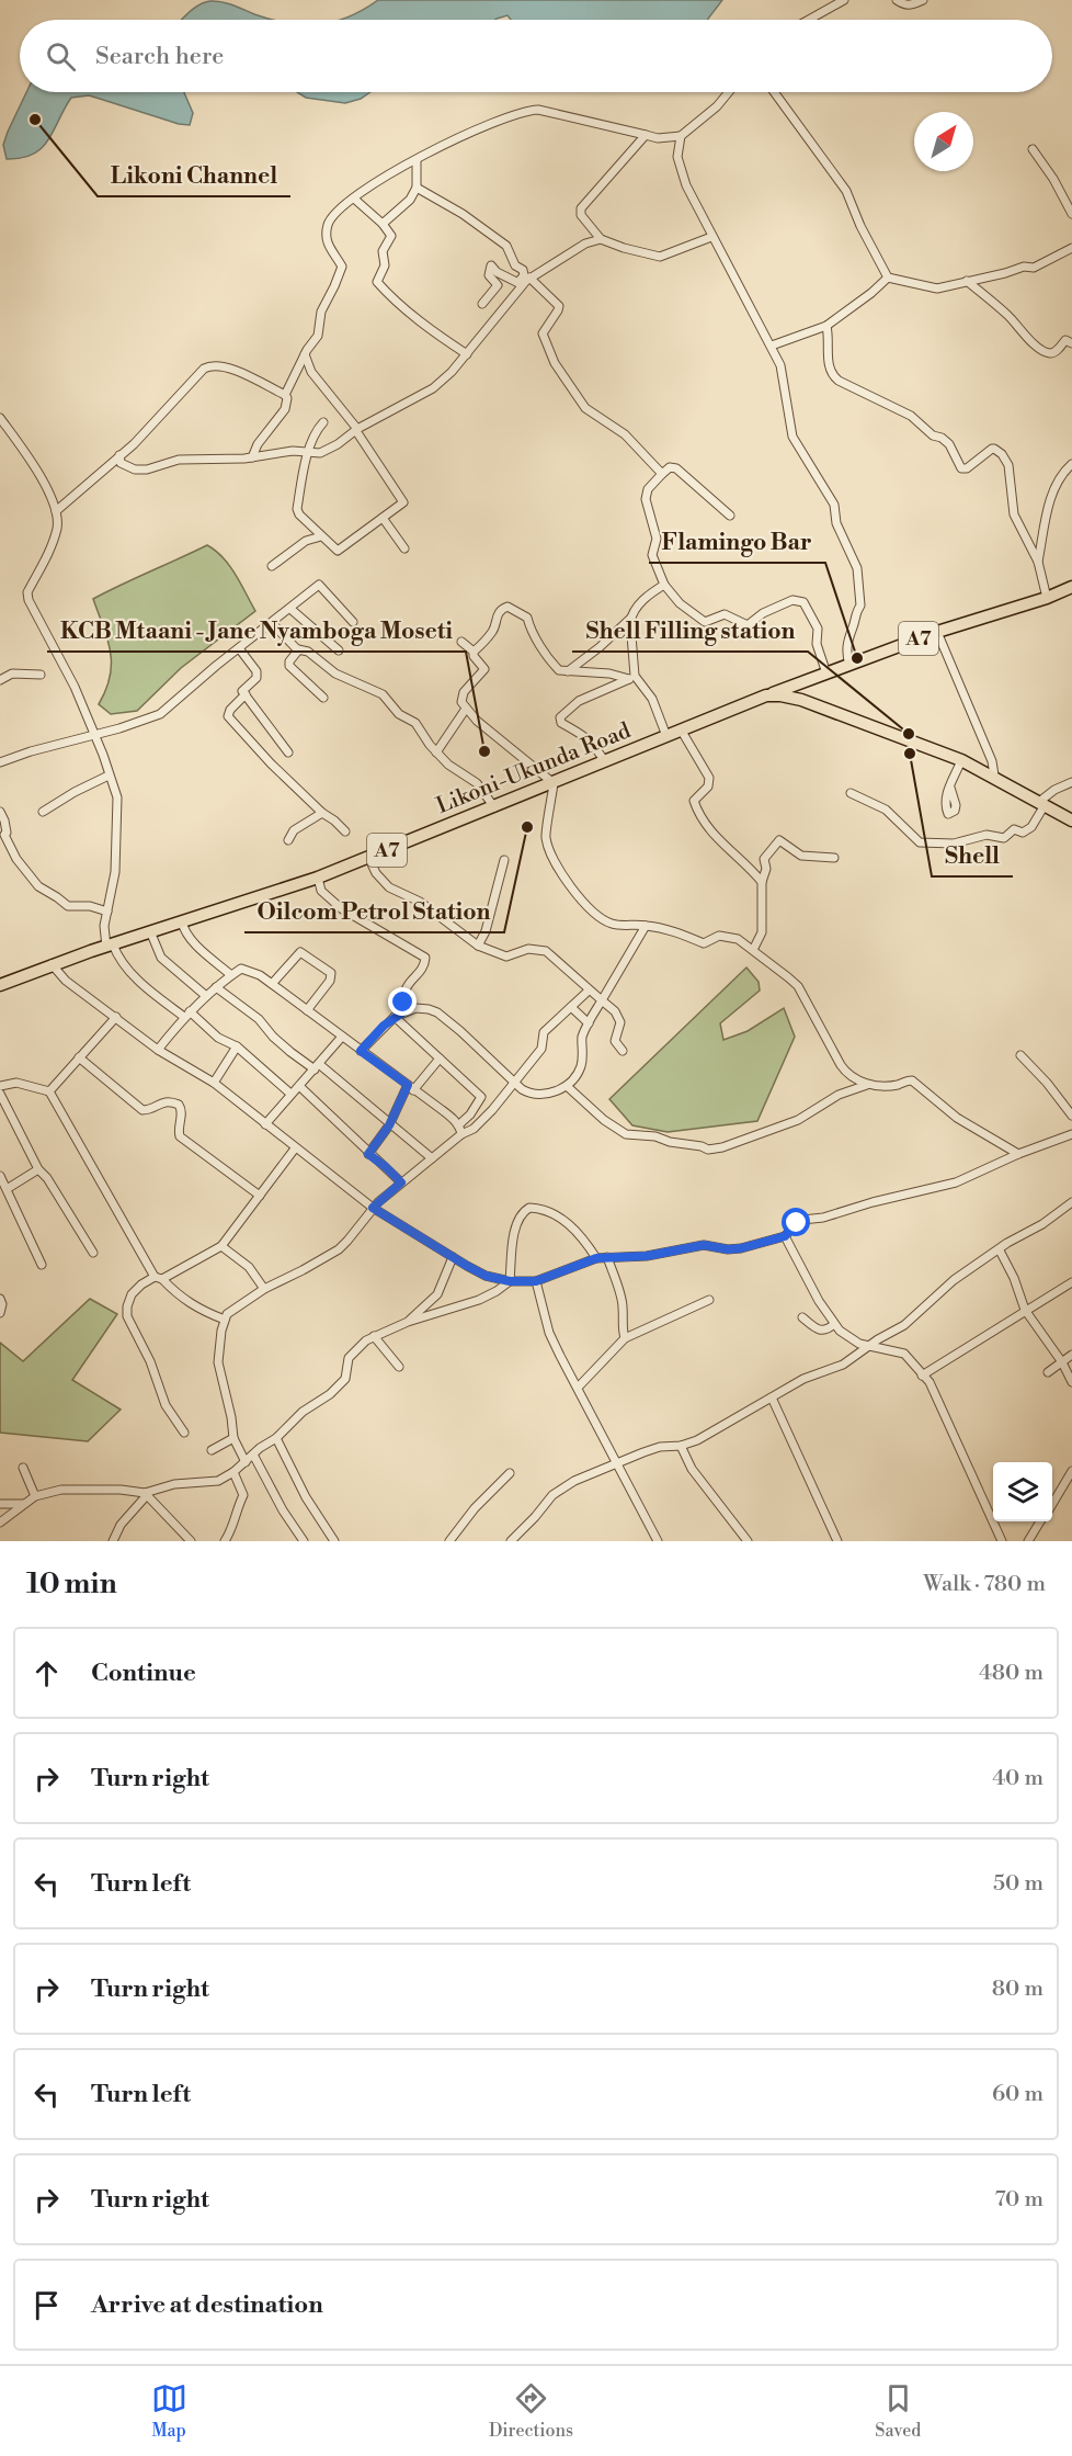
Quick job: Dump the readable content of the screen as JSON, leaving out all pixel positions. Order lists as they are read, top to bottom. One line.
{"streets":{"highway":["A7","Likoni-Ukunda Road"]},"crossings":[["A7","Likoni-Ukunda Road"]],"places":["Likoni Channel","Flamingo Bar","Shell Filling station","KCB Mtaani - Jane Nyamboga Moseti","Shell","Oilcom Petrol Station"],"north":"top right","page":{"search":"Search here","heading":["10 min","Walk · 780 m"],"list":[["Continue","480 m"],["Turn right","40 m"],["Turn left","50 m"],["Turn right","80 m"],["Turn left","60 m"],["Turn right","70 m"],"Arrive at destination"],"nav":["Map","Directions","Saved"]}}
